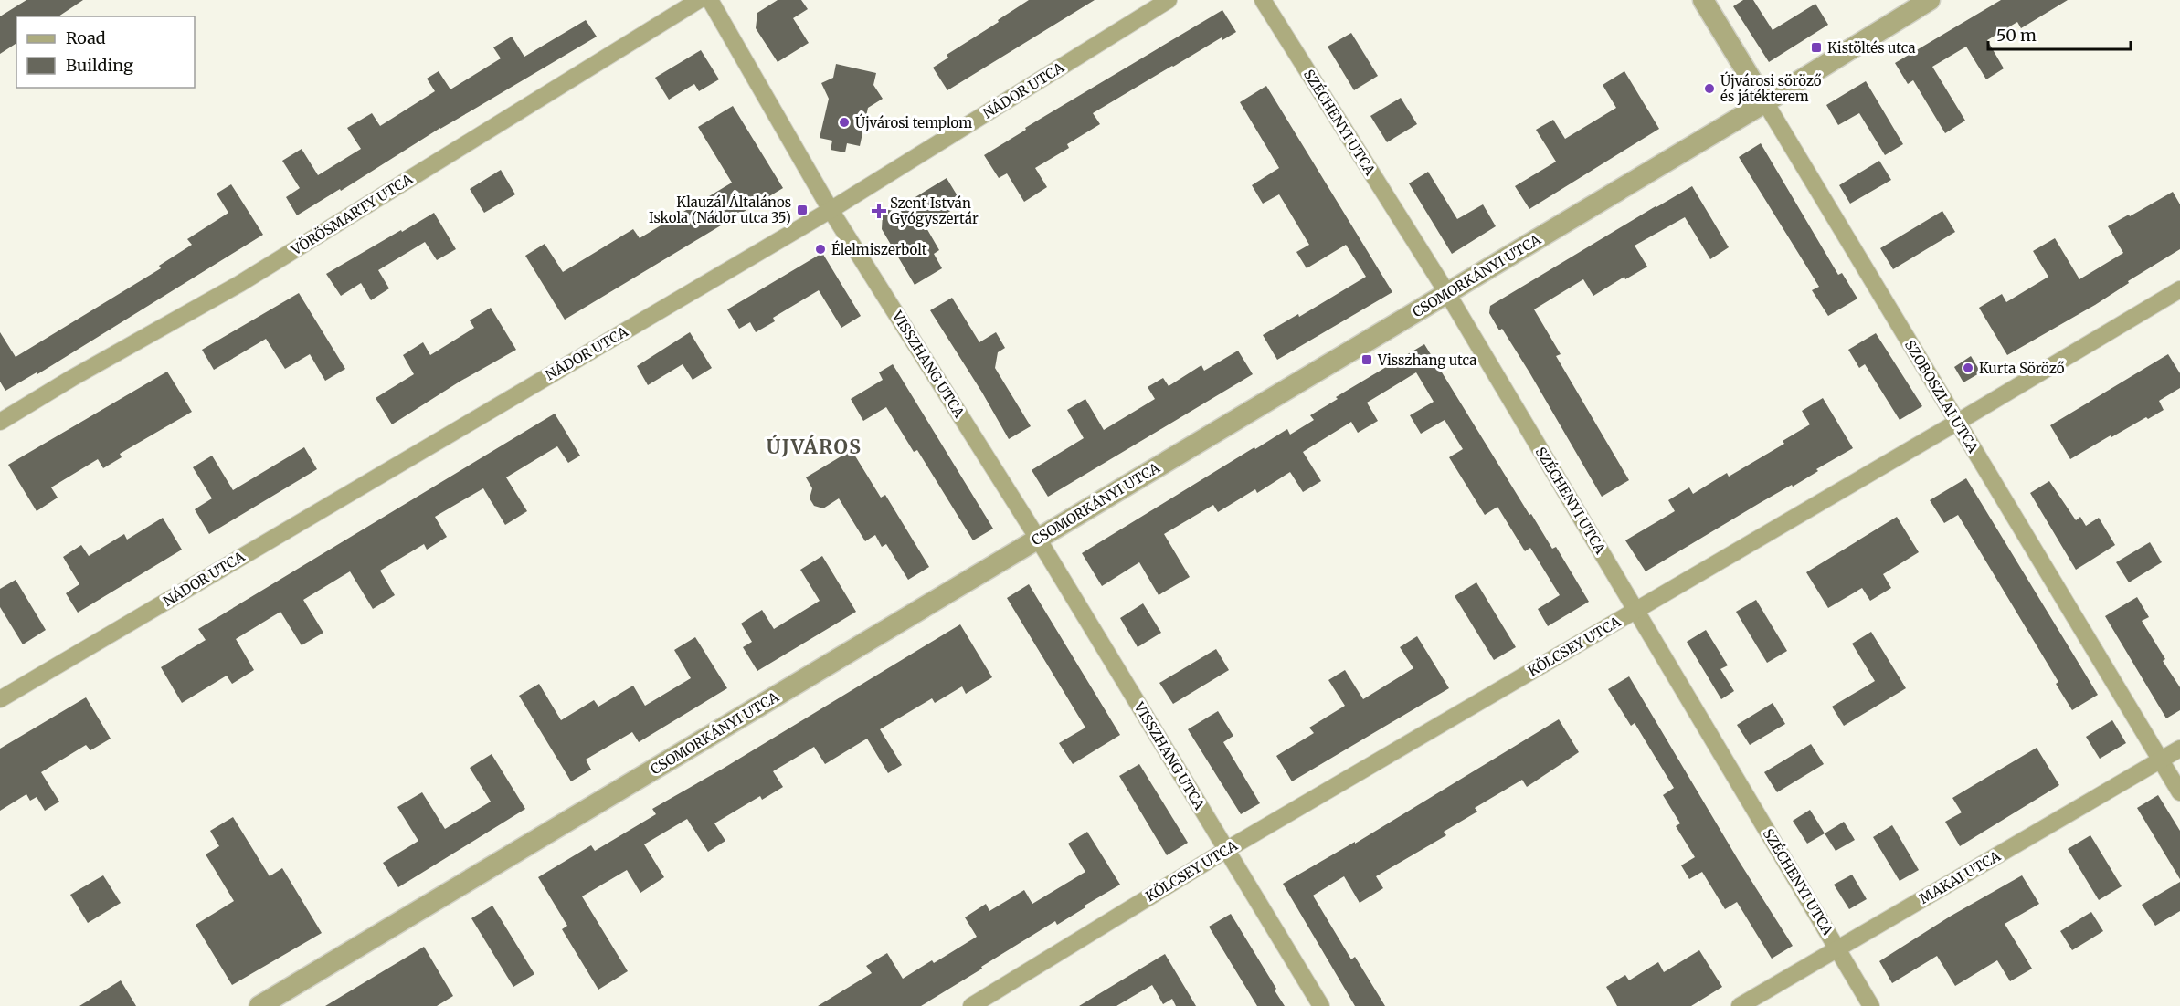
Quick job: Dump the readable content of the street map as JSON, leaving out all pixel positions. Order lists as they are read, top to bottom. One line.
{"streets":{"street":["NÁDOR UTCA","SZÉCHENYI UTCA","VÖRÖSMARTY UTCA","CSOMORKÁNYI UTCA","VISSZHANG UTCA","SZOBOSZLAI UTCA","KÖLCSEY UTCA","MAKAI UTCA"]},"crossings":[["NÁDOR UTCA","VISSZHANG UTCA"],["SZÉCHENYI UTCA","CSOMORKÁNYI UTCA"],["SZÉCHENYI UTCA","KÖLCSEY UTCA"],["SZÉCHENYI UTCA","MAKAI UTCA"],["CSOMORKÁNYI UTCA","VISSZHANG UTCA"],["CSOMORKÁNYI UTCA","SZOBOSZLAI UTCA"],["VISSZHANG UTCA","KÖLCSEY UTCA"],["SZOBOSZLAI UTCA","KÖLCSEY UTCA"],["SZOBOSZLAI UTCA","MAKAI UTCA"]],"districts":["ÚJVÁROS"],"places":{"transit":["Kistöltés utca","Klauzál Általános Iskola (Nádor utca 35)","Visszhang utca"],"other":["Újvárosi söröző és játékterem","Újvárosi templom","Élelmiszerbolt","Kurta Söröző"],"health":["Szent István Gyógyszertár"]},"legend":["Road","Building"],"scale_bar":"50 m"}
